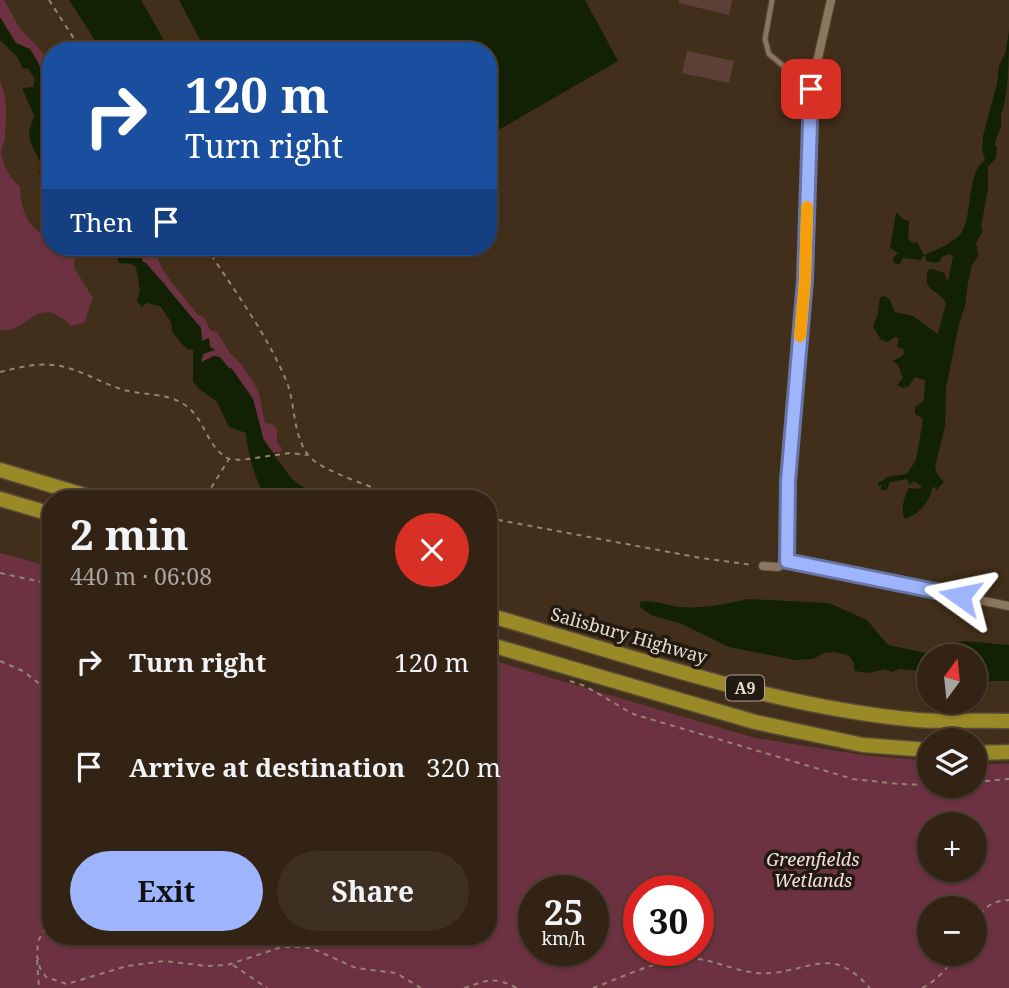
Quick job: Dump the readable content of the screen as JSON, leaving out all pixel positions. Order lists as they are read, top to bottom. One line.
{"streets":{"highway":["Salisbury Highway","A9"]},"parks":["Greenfields Wetlands"],"north":"top","page":{"turn":["120 m","Turn right"],"then":"Then","heading":["2 min","440 m · 06:08"],"list":[{"name":"Turn right","value":"120 m"},{"name":"Arrive at destination","value":"320 m"}],"map_buttons":["+","−"],"buttons":["Exit","Share"],"speed":"25 km/h","limit":"30"}}
